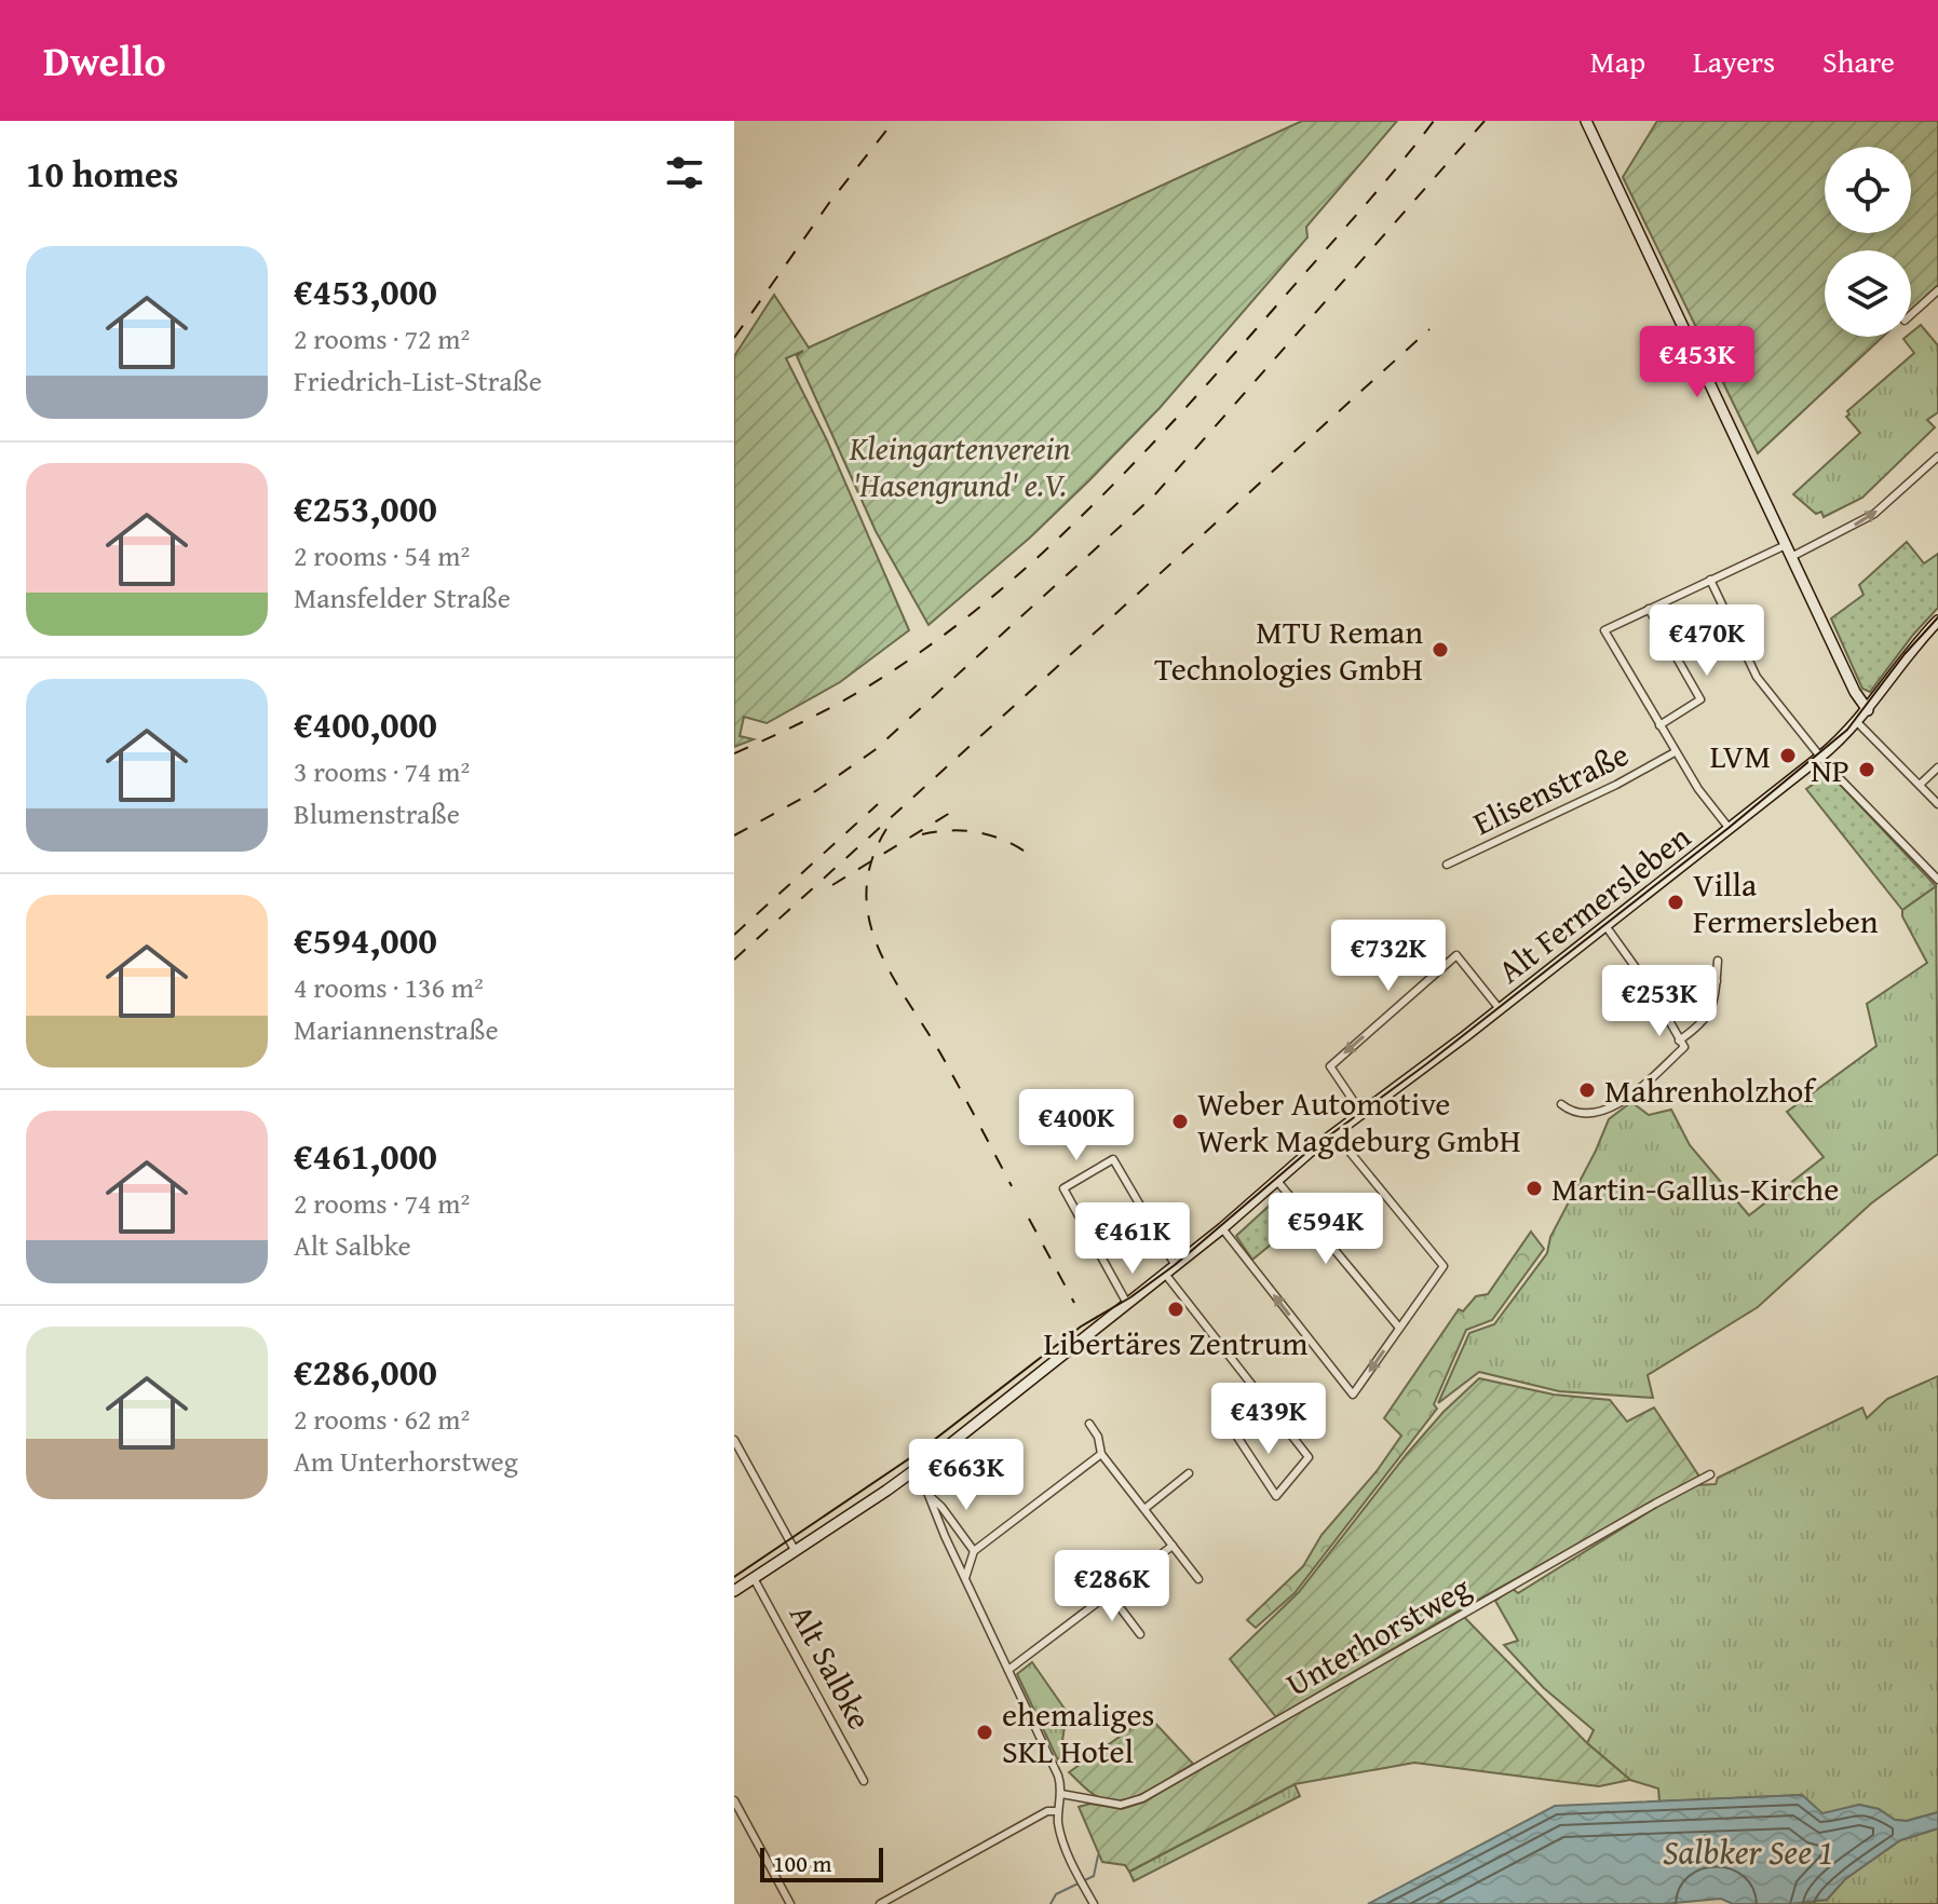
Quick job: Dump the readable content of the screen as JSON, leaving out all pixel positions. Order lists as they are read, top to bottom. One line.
{"streets":{"main road":["Alt Fermersleben","Alt Salbke"],"street":["Elisenstraße","Unterhorstweg"]},"crossings":[["Alt Fermersleben","Alt Salbke"]],"water":["Salbker See 1"],"parks":["Kleingartenverein 'Hasengrund' e.V."],"places":["MTU Reman Technologies GmbH","LVM","NP","Villa Fermersleben","Mahrenholzhof","Weber Automotive Werk Magdeburg GmbH","Martin-Gallus-Kirche","Libertäres Zentrum","ehemaliges SKL Hotel"],"scale_bar":"100 m","page":{"header":"Dwello","nav":["Map","Layers","Share"],"heading":"10 homes","list":[{"name":"€453,000","note":"2 rooms · 72 m² · Friedrich-List-Straße"},{"name":"€253,000","note":"2 rooms · 54 m² · Mansfelder Straße"},{"name":"€400,000","note":"3 rooms · 74 m² · Blumenstraße"},{"name":"€594,000","note":"4 rooms · 136 m² · Mariannenstraße"},{"name":"€461,000","note":"2 rooms · 74 m² · Alt Salbke"},{"name":"€286,000","note":"2 rooms · 62 m² · Am Unterhorstweg"}],"price":["€453K","€470K","€732K","€253K","€400K","€594K","€461K","€439K","€663K","€286K"],"scale":"100 m"}}
